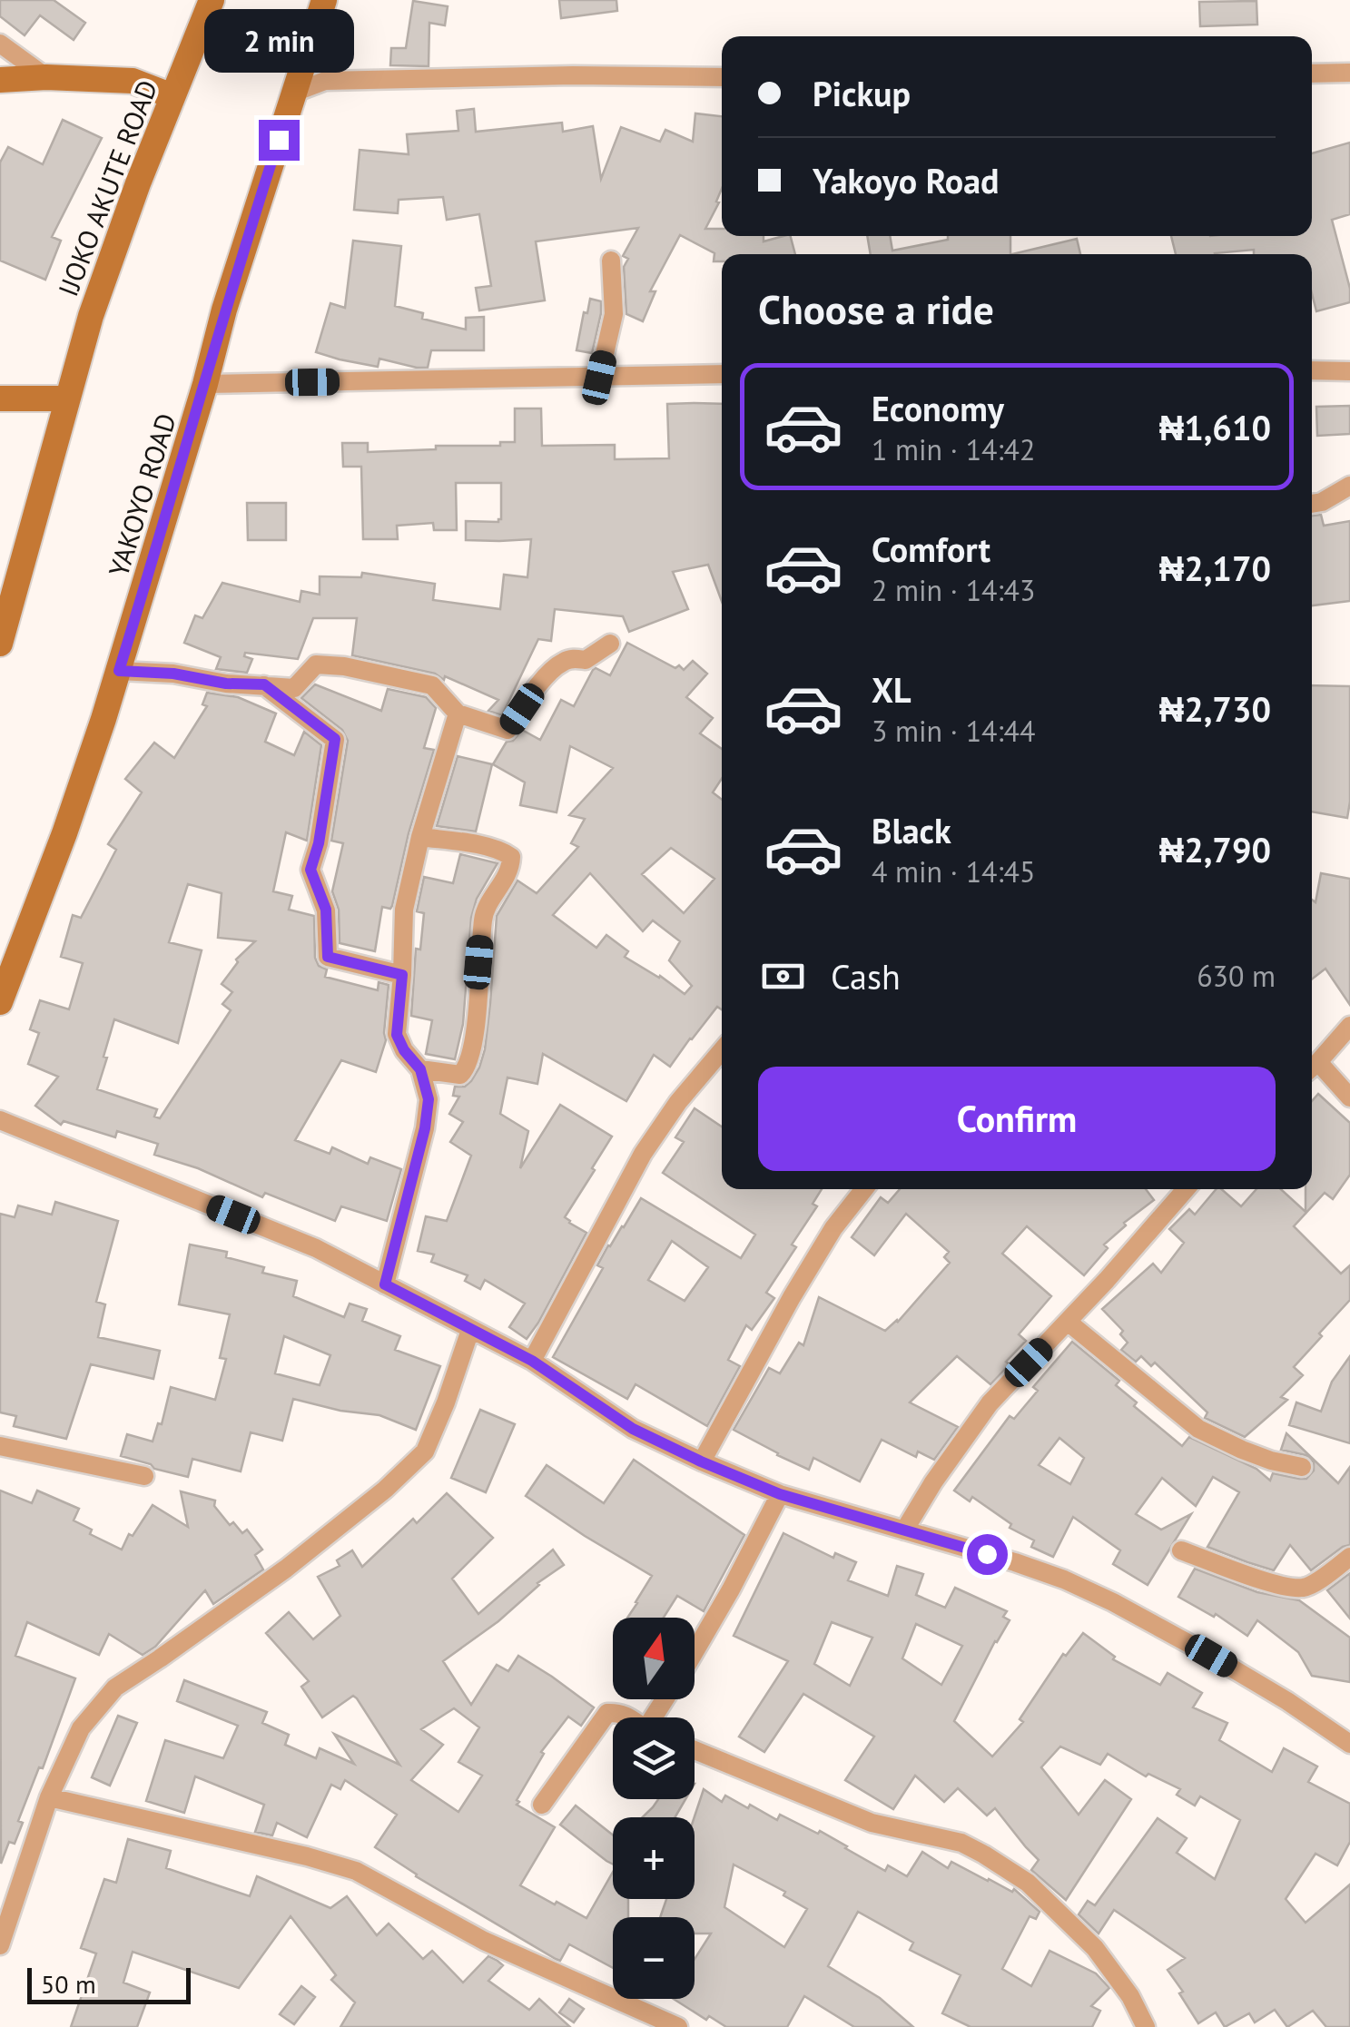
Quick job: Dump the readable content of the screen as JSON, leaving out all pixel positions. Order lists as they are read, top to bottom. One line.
{"streets":{"main road":["IJOKO AKUTE ROAD","YAKOYO ROAD"]},"scale_bar":"50 m","north":"top","page":{"bubble":"2 min","banner":["Pickup","Yakoyo Road"],"heading":"Choose a ride","list":[{"name":"Economy","note":"1 min · 14:42","value":"₦1,610"},{"name":"Comfort","note":"2 min · 14:43","value":"₦2,170"},{"name":"XL","note":"3 min · 14:44","value":"₦2,730"},{"name":"Black","note":"4 min · 14:45","value":"₦2,790"}],"pay":["Cash","630 m"],"buttons":"Confirm","map_buttons":["+","−"],"scale":"50 m"}}
